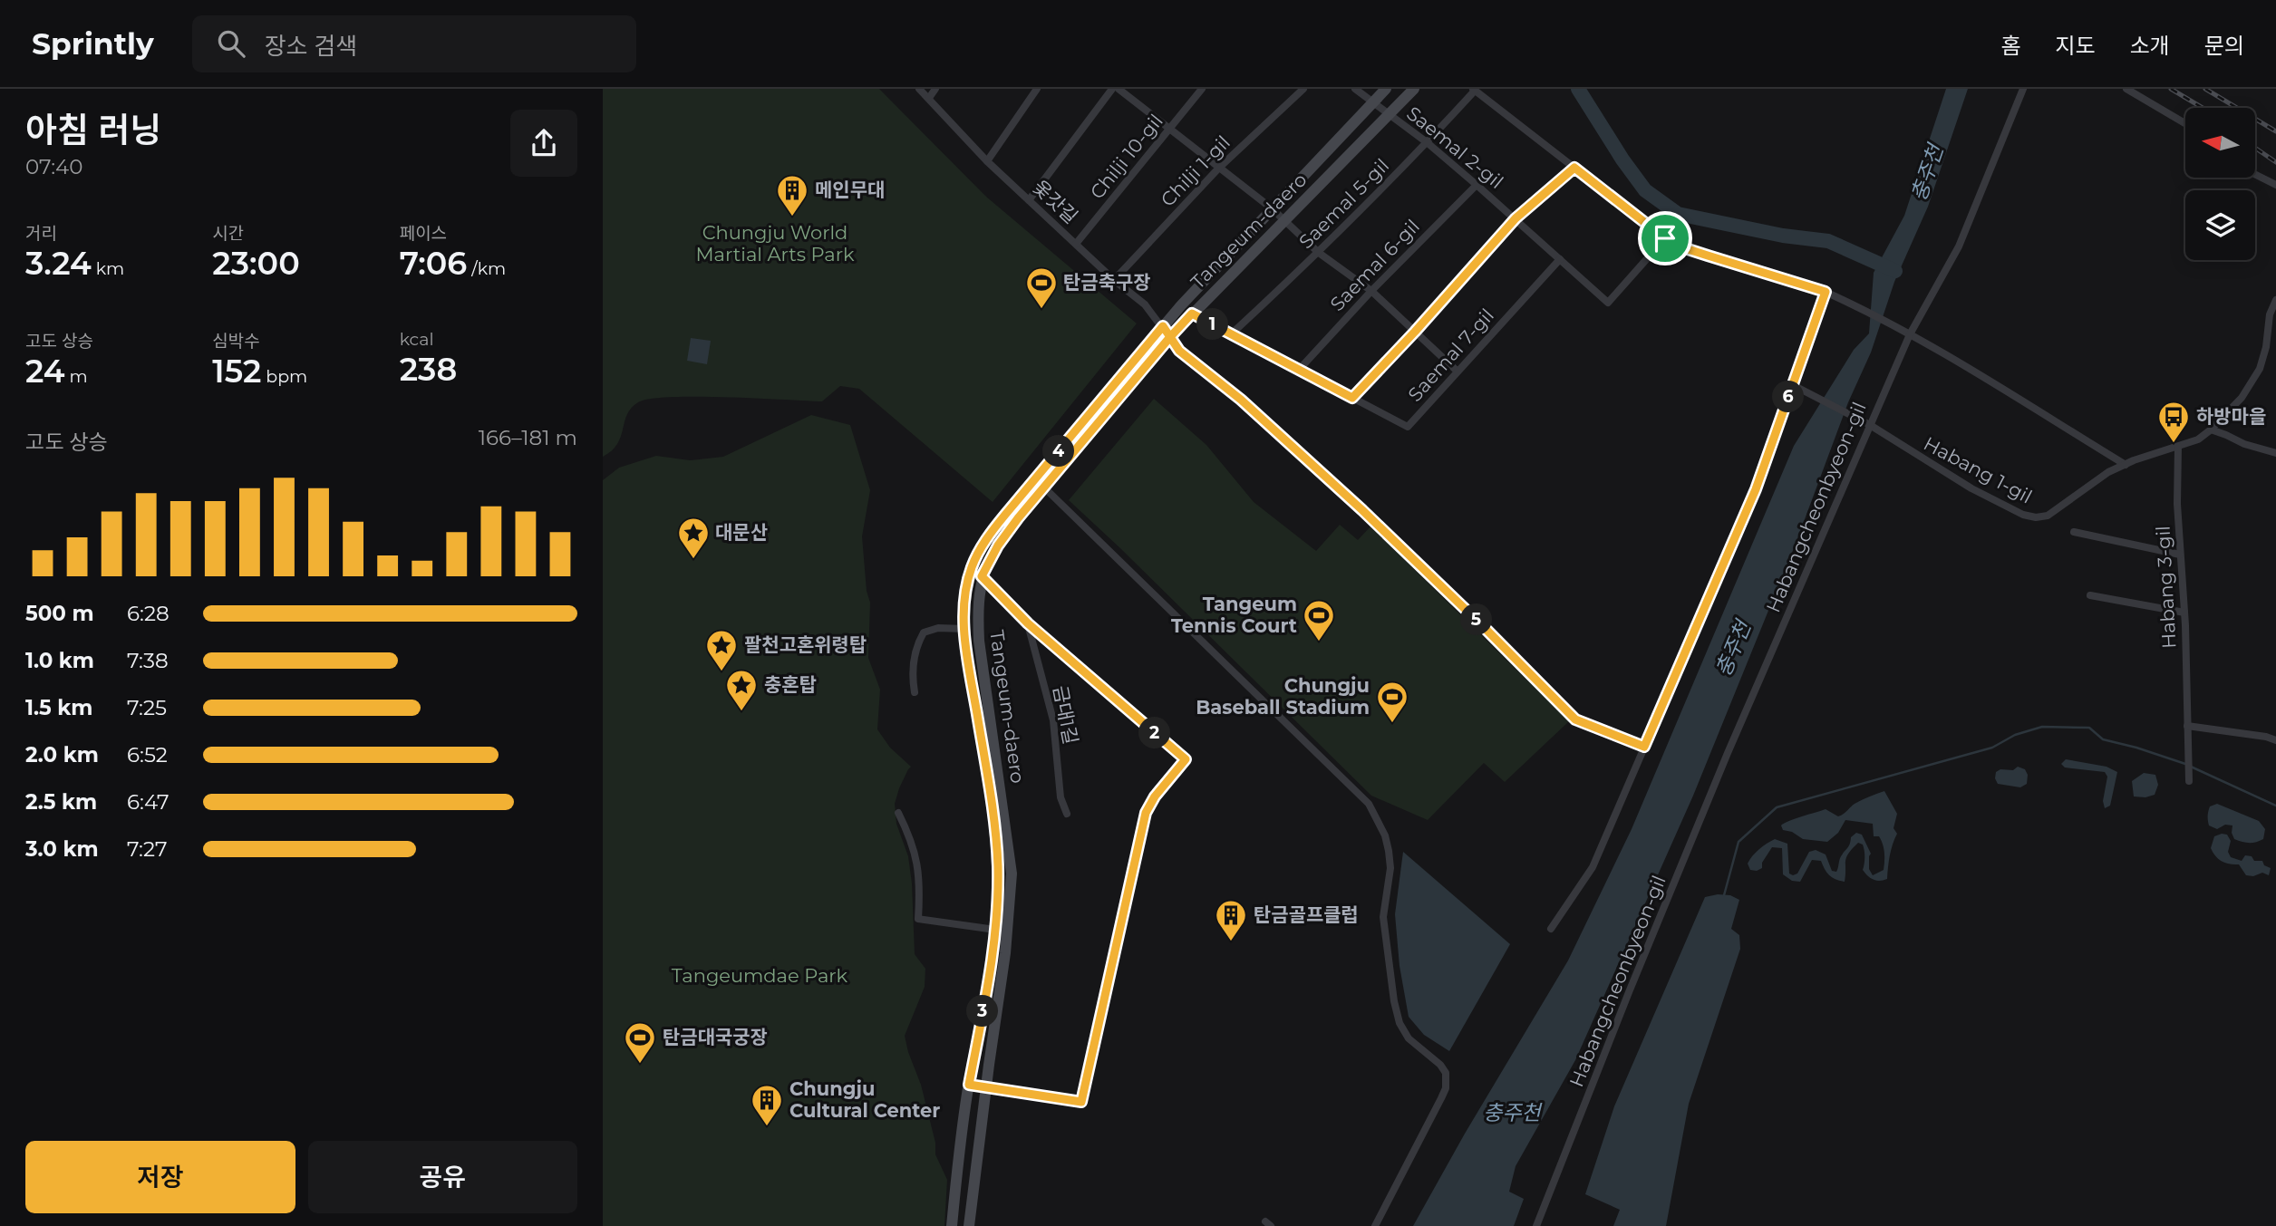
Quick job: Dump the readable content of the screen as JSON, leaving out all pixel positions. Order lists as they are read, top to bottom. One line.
{"streets":{"main road":["Tangeum-daero"],"street":["Saemal 2-gil","Chilji 10-gil","Chilji 1-gil","옻갓길","Saemal 5-gil","Saemal 6-gil","Saemal 7-gil","Habang 1-gil","Habangcheonbyeon-gil","Habang 3-gil","금대1길"]},"crossings":[["Saemal 2-gil","Saemal 5-gil"],["Saemal 2-gil","Tangeum-daero"],["Saemal 2-gil","Saemal 6-gil"],["Saemal 2-gil","Saemal 7-gil"],["Chilji 10-gil","옻갓길"],["Chilji 1-gil","옻갓길"],["옻갓길","Tangeum-daero"],["Habang 1-gil","Habangcheonbyeon-gil"],["Habang 1-gil","Habang 3-gil"]],"water":["충주천"],"parks":["Chungju World Martial Arts Park","Tangeumdae Park"],"places":{"building":["메인무대","탄금골프클럽","Chungju Cultural Center"],"sports":["탄금축구장","Tangeum Tennis Court","Chungju Baseball Stadium","탄금대국궁장"],"bus stop":["하방마을"],"place":["대문산","팔천고혼위령탑","충혼탑"]},"north":"left","page":{"header":"Sprintly","search":"장소 검색","nav":["홈","지도","소개","문의"],"heading":["아침 러닝","07:40"],"stats":[["거리","3.24 km"],["시간","23:00"],["페이스","7:06 /km"],["고도 상승","24 m"],["심박수","152 bpm"],["kcal","238"]],"pins":["1","6","4","5","2","3"],"chart":["고도 상승","166–181 m"],"list":[{"name":"500 m","note":"6:28"},{"name":"1.0 km","note":"7:38"},{"name":"1.5 km","note":"7:25"},{"name":"2.0 km","note":"6:52"},{"name":"2.5 km","note":"6:47"},{"name":"3.0 km","note":"7:27"}],"buttons":["저장","공유"]}}
